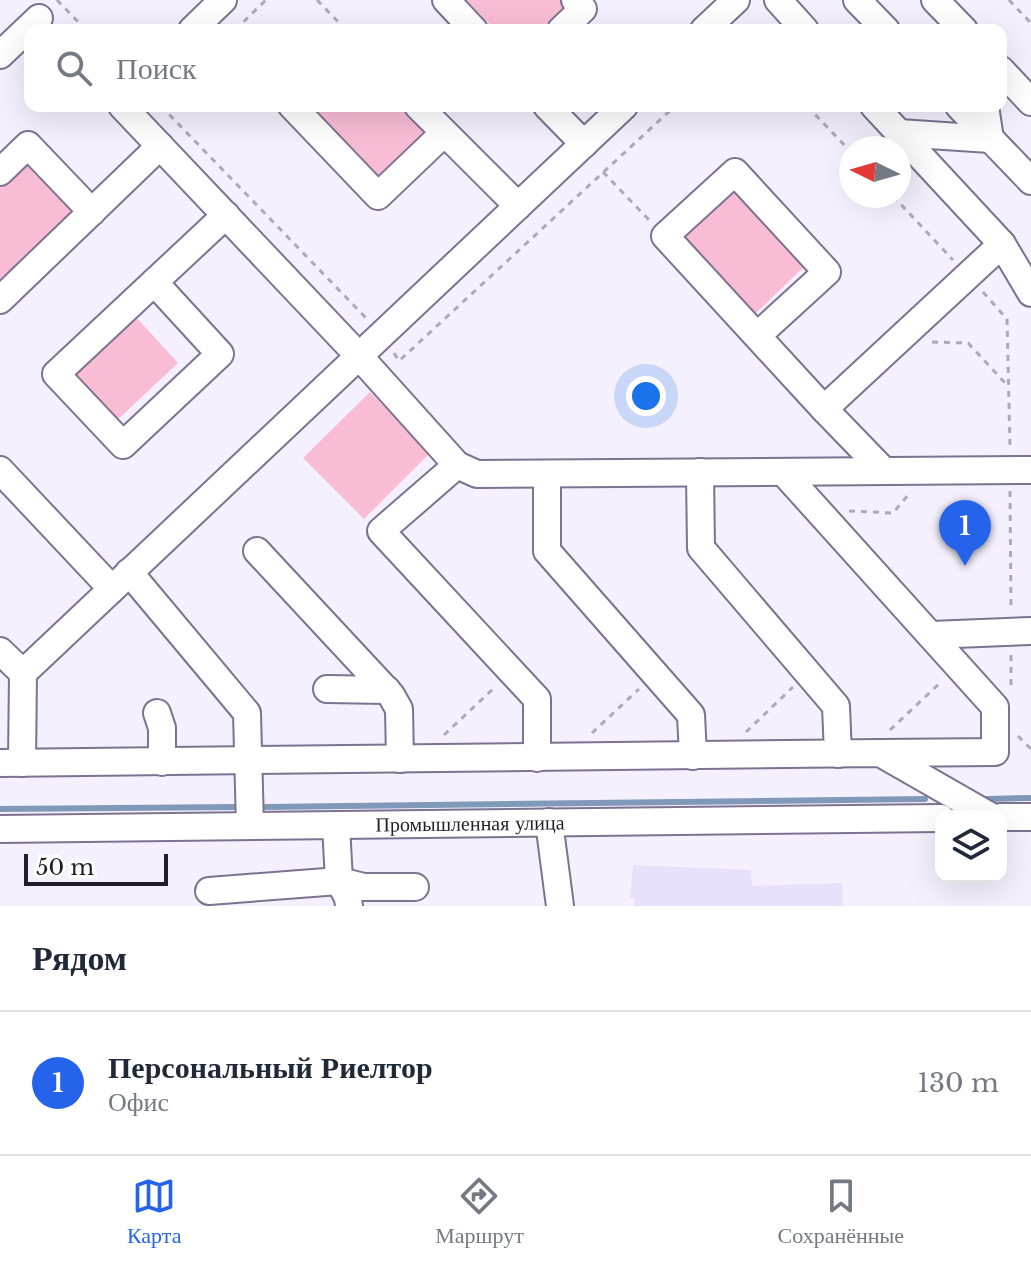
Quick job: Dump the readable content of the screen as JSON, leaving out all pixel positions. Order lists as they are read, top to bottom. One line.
{"streets":{"street":["Промышленная улица"]},"scale_bar":"50 m","north":"left","page":{"search":"Поиск","pins":"1","scale":"50 m","heading":"Рядом","list":[{"mark":"1","name":"Персональный Риелтор","note":"Офис","value":"130 m"}],"nav":["Карта","Маршрут","Сохранённые"]}}
